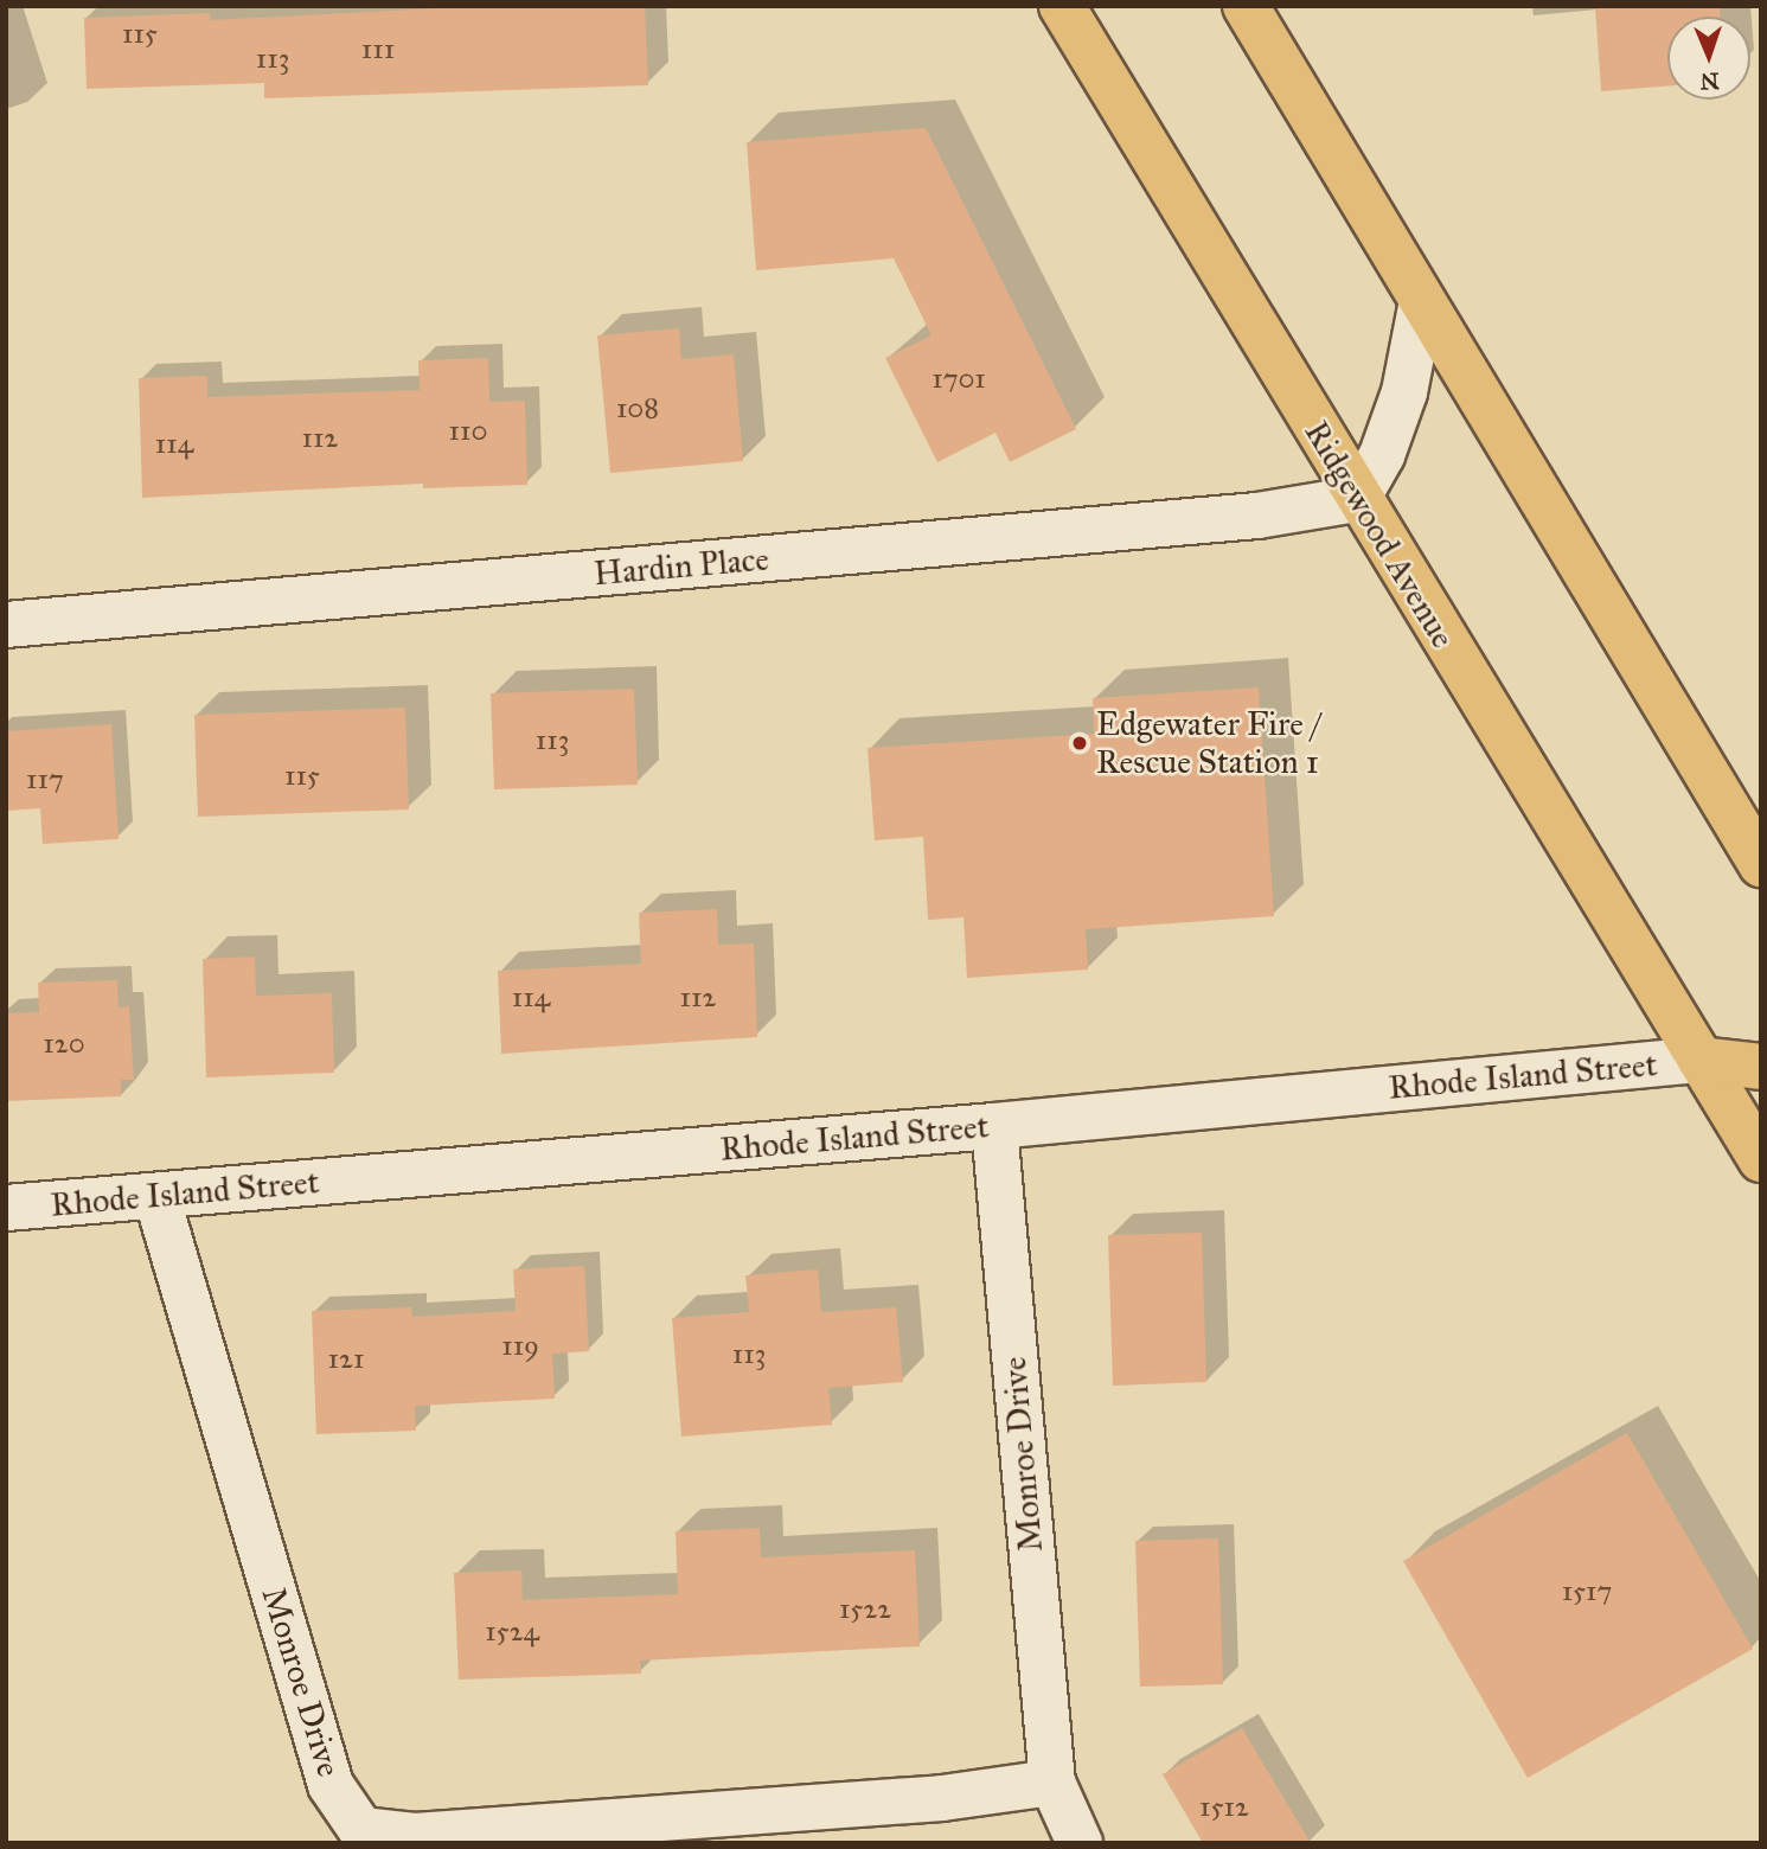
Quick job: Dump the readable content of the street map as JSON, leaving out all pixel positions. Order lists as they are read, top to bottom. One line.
{"streets":{"main road":["Ridgewood Avenue"],"street":["Hardin Place","Rhode Island Street","Monroe Drive"]},"crossings":[["Ridgewood Avenue","Hardin Place"],["Ridgewood Avenue","Rhode Island Street"],["Rhode Island Street","Monroe Drive"]],"places":["Edgewater Fire / Rescue Station 1"],"house_numbers":["115","111","113","1701","108","110","112","114","113","115","117","114","112","120","119","113","121","1517","1522","1524","1512"],"north":"bottom"}
